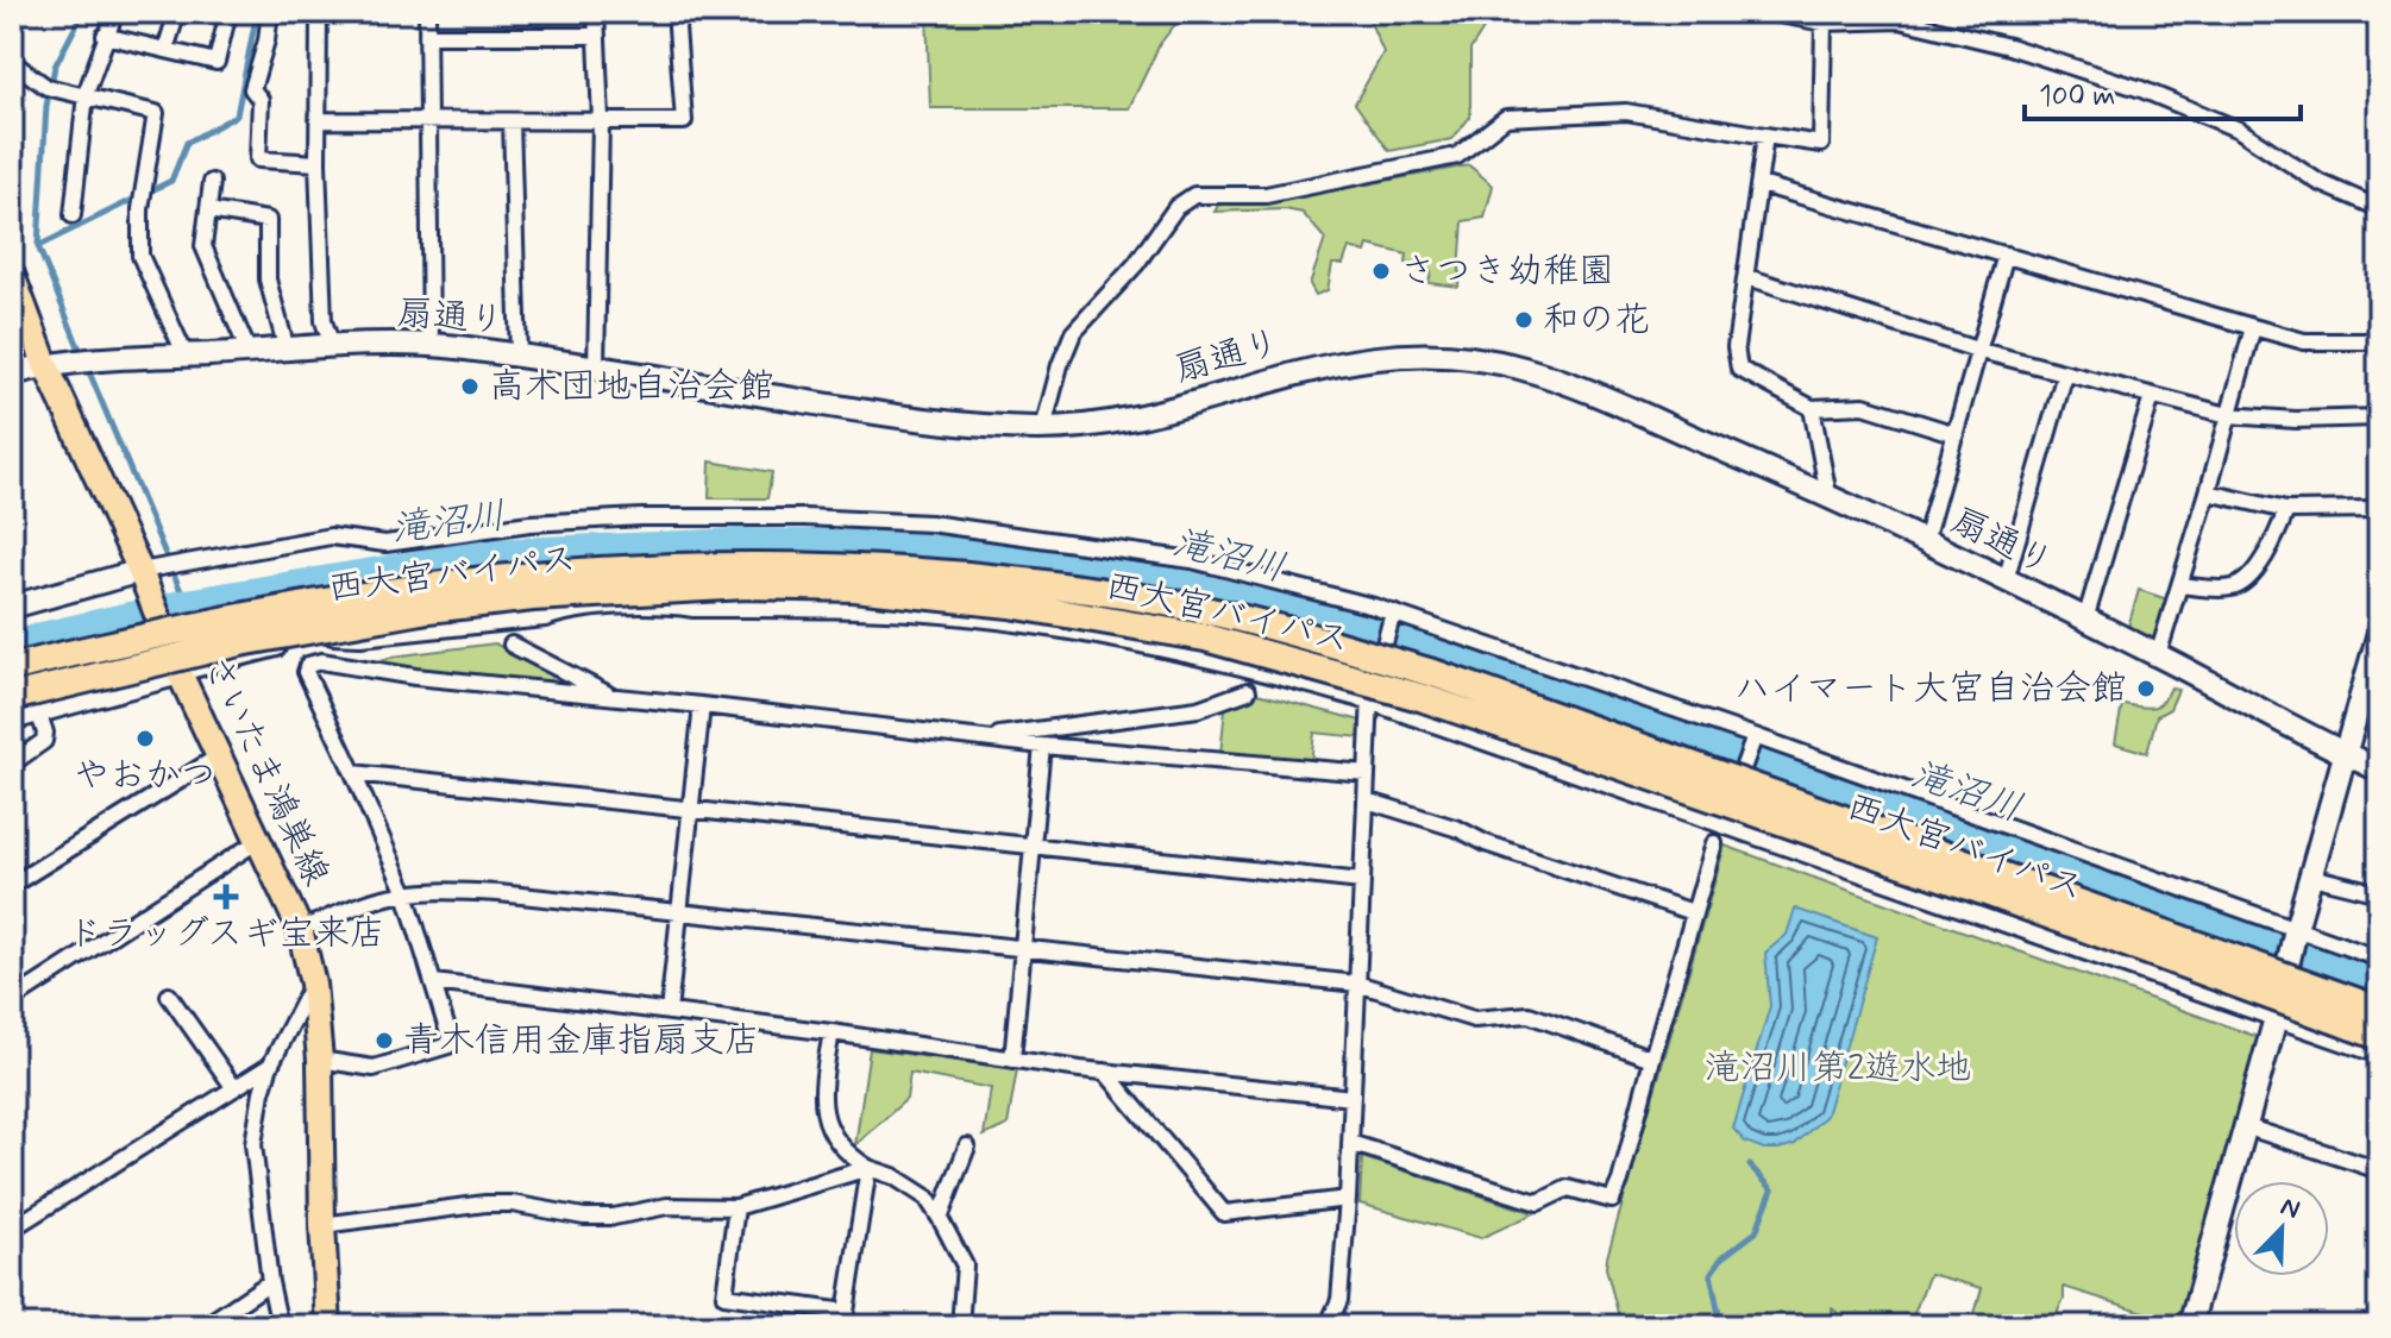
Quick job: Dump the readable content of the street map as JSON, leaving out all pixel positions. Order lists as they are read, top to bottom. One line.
{"streets":{"highway":["西大宮バイパス"],"main road":["さいたま鴻巣線"],"street":["扇通り"]},"crossings":[["扇通り","さいたま鴻巣線"]],"water":["滝沼川"],"parks":["滝沼川第2遊水地"],"places":{"other":["さつき幼稚園","和の花","高木団地自治会館","ハイマート大宮自治会館","やおかつ","青木信用金庫指扇支店"],"health":["ドラッグスギ宝来店"]},"scale_bar":"100 m","north":"top right"}
